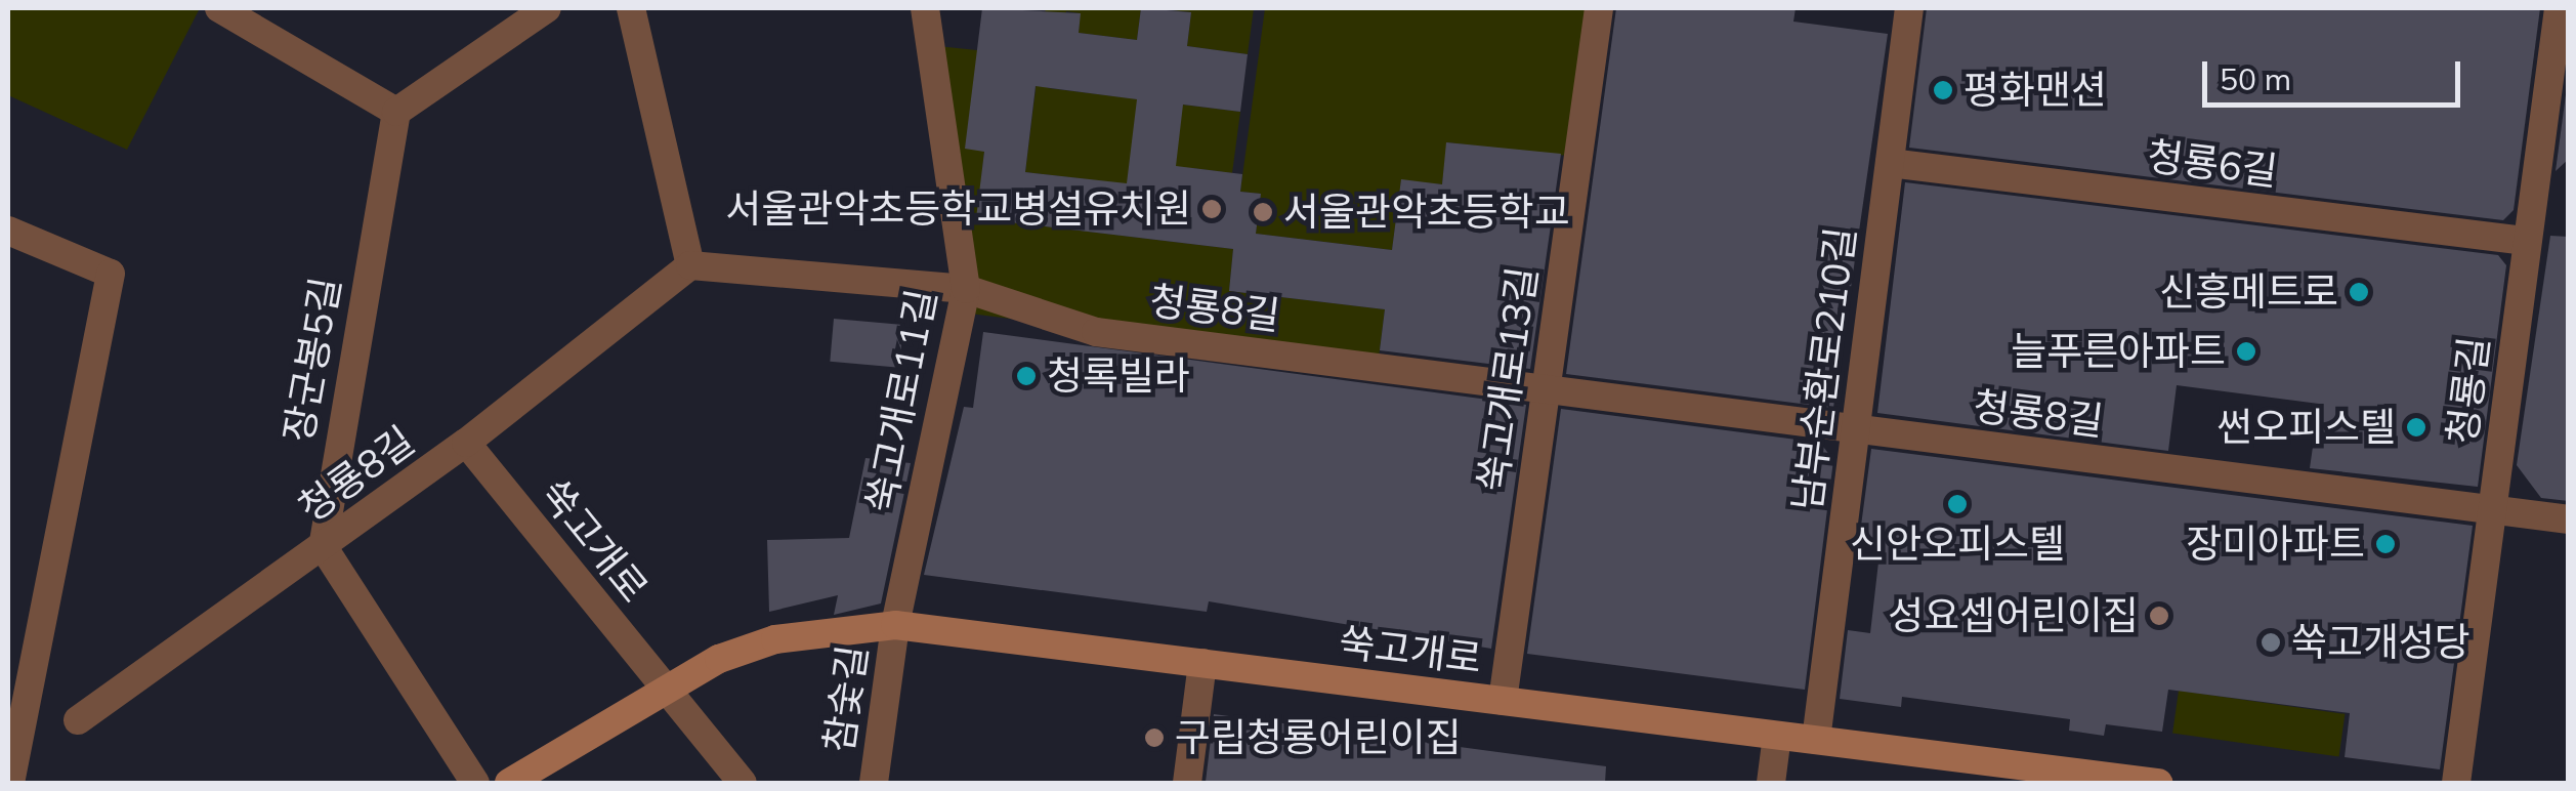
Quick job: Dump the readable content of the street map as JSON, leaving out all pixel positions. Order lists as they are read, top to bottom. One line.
{"streets":{"main road":["쑥고개로"],"street":["청룡6길","청룡8길","장군봉5길","남부순환로210길","쑥고개로13길","청룡길","쑥고개로11길","참숯길"]},"crossings":[["청룡6길","남부순환로210길"],["청룡6길","청룡길"],["청룡8길","장군봉5길"],["청룡8길","남부순환로210길"],["청룡8길","쑥고개로13길"],["청룡8길","청룡길"],["청룡8길","쑥고개로11길"],["청룡8길","쑥고개로"],["남부순환로210길","쑥고개로"],["쑥고개로13길","쑥고개로"],["쑥고개로11길","쑥고개로"],["쑥고개로11길","참숯길"],["쑥고개로","참숯길"]],"places":["평화맨션","서울관악초등학교병설유치원","서울관악초등학교","신흥메트로","늘푸른아파트","청록빌라","썬오피스텔","신안오피스텔","장미아파트","성요셉어린이집","쑥고개성당","구립청룡어린이집"],"scale_bar":"50 m"}
